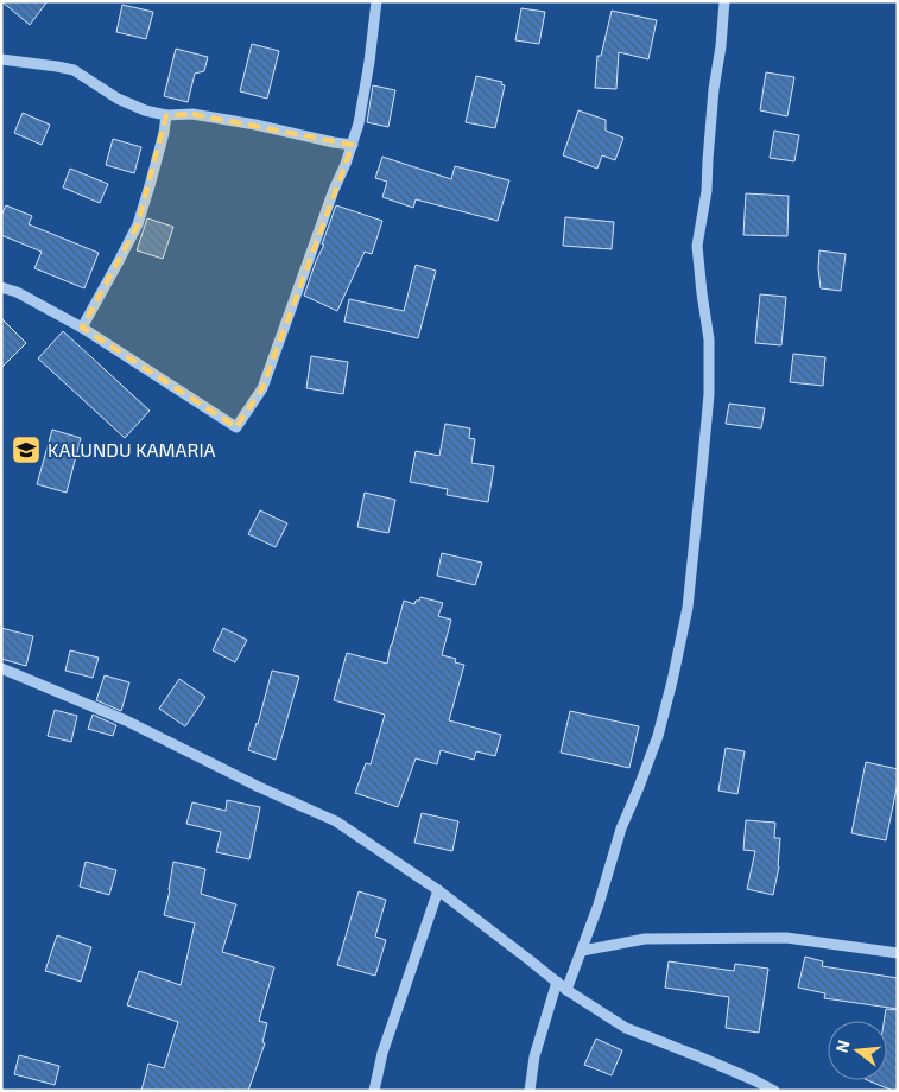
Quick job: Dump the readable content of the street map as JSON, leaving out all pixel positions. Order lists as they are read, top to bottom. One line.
{"places":{"school or university":["KALUNDU KAMARIA"]},"north":"left"}
